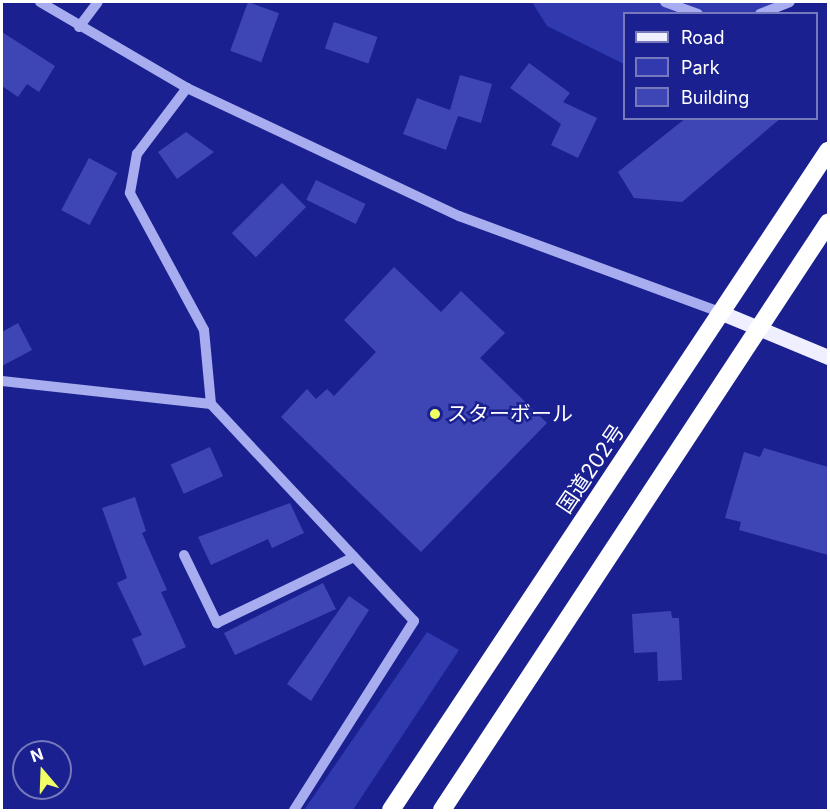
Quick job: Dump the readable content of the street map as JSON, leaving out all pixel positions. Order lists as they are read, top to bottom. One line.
{"streets":{"highway":["国道202号"]},"places":["スターボール"],"legend":["Road","Park","Building"],"north":"top"}
